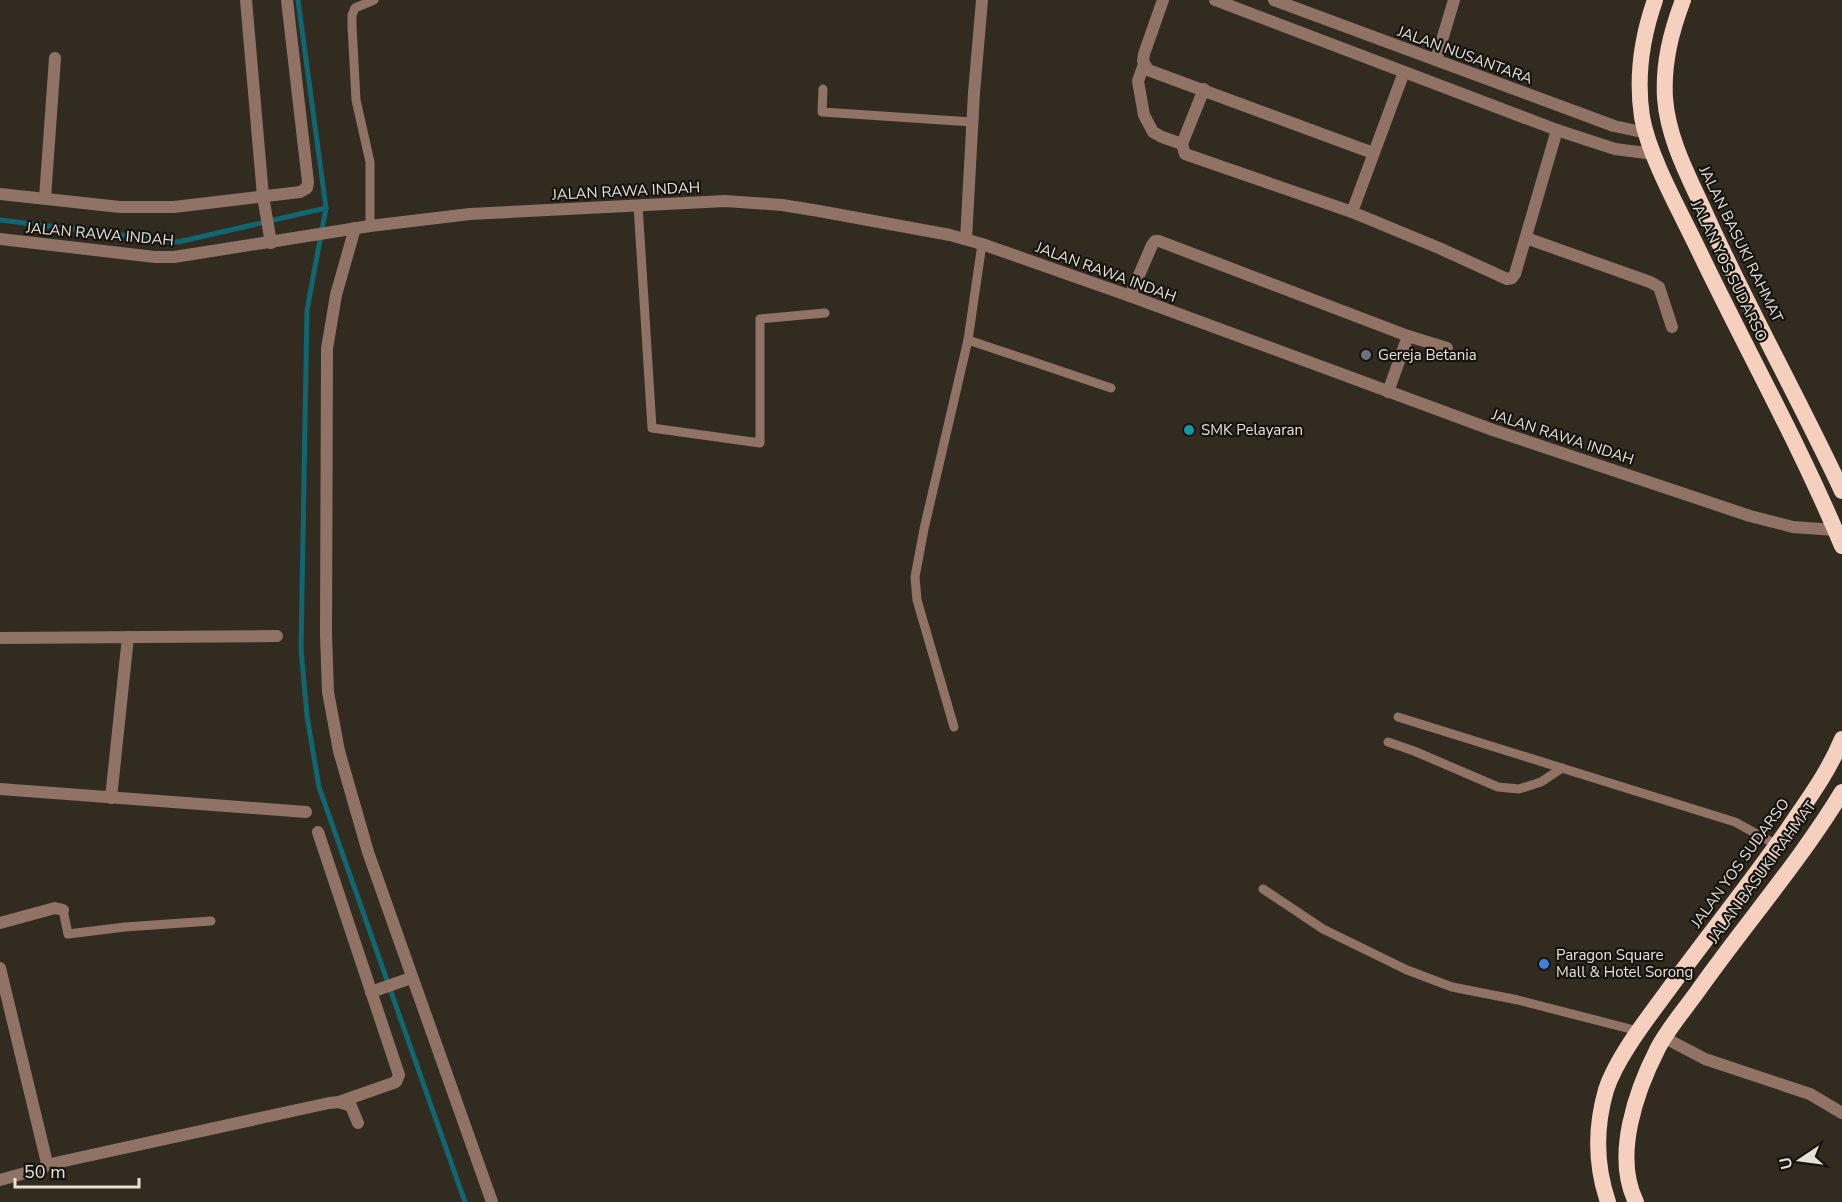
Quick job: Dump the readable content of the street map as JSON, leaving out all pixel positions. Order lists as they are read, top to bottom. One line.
{"streets":{"highway":["JALAN BASUKI RAHMAT","JALAN YOS SUDARSO"],"street":["JALAN NUSANTARA","JALAN RAWA INDAH"]},"crossings":[["JALAN NUSANTARA","JALAN YOS SUDARSO"],["JALAN RAWA INDAH","JALAN YOS SUDARSO"]],"places":["Gereja Betania","SMK Pelayaran","Paragon Square Mall & Hotel Sorong"],"scale_bar":"50 m","north":"left"}
